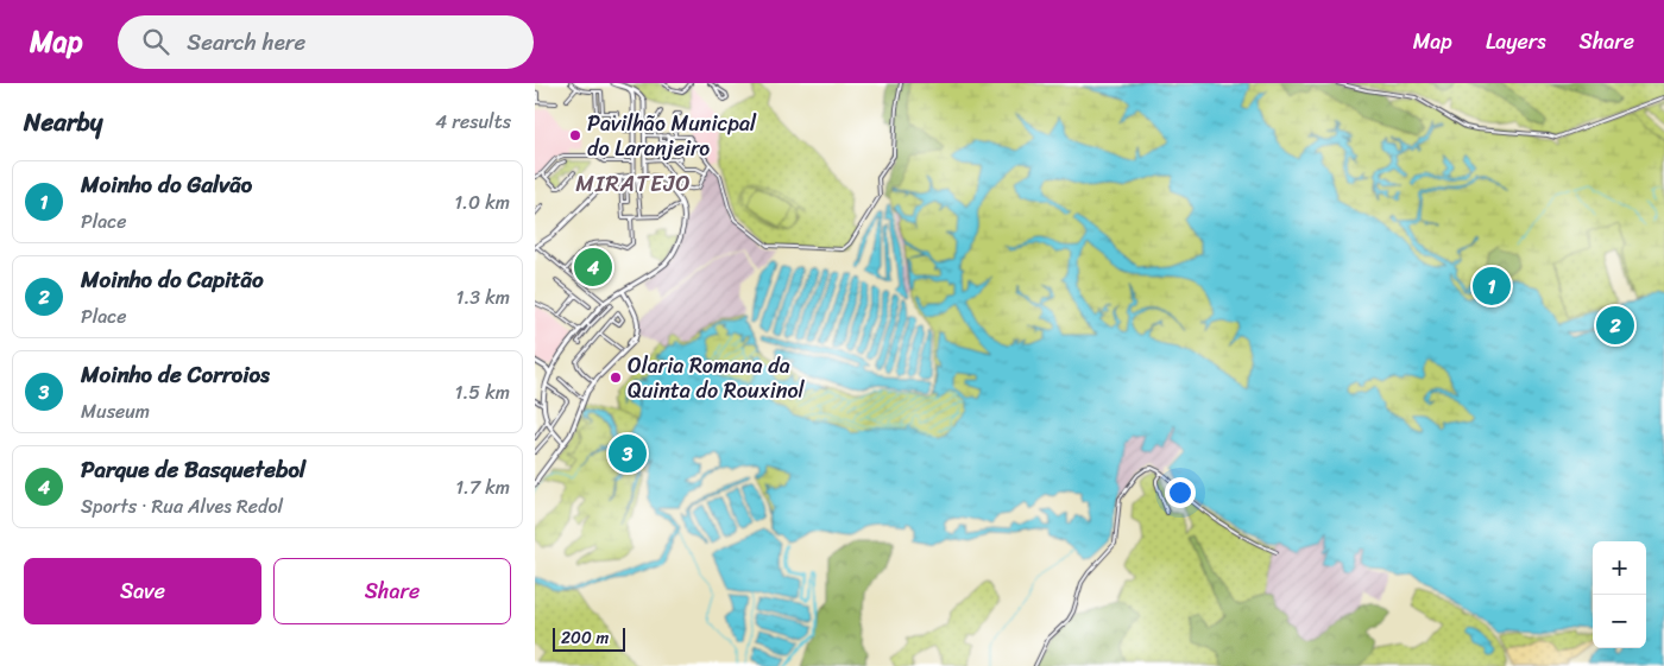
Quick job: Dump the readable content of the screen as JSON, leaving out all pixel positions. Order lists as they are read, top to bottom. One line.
{"districts":["MIRATEJO"],"places":["Pavilhão Municpal do Laranjeiro","Olaria Romana da Quinta do Rouxinol"],"scale_bar":"200 m","page":{"header":"Map","search":"Search here","nav":["Map","Layers","Share"],"heading":["Nearby","4 results"],"list":[{"mark":"1","name":"Moinho do Galvão","note":"Place","value":"1.0 km"},{"mark":"2","name":"Moinho do Capitão","note":"Place","value":"1.3 km"},{"mark":"3","name":"Moinho de Corroios","note":"Museum","value":"1.5 km"},{"mark":"4","name":"Parque de Basquetebol","note":"Sports · Rua Alves Redol","value":"1.7 km"}],"pins":["4","1","2","3"],"buttons":["Save","Share"],"map_buttons":["+","−"],"scale":"200 m"}}
